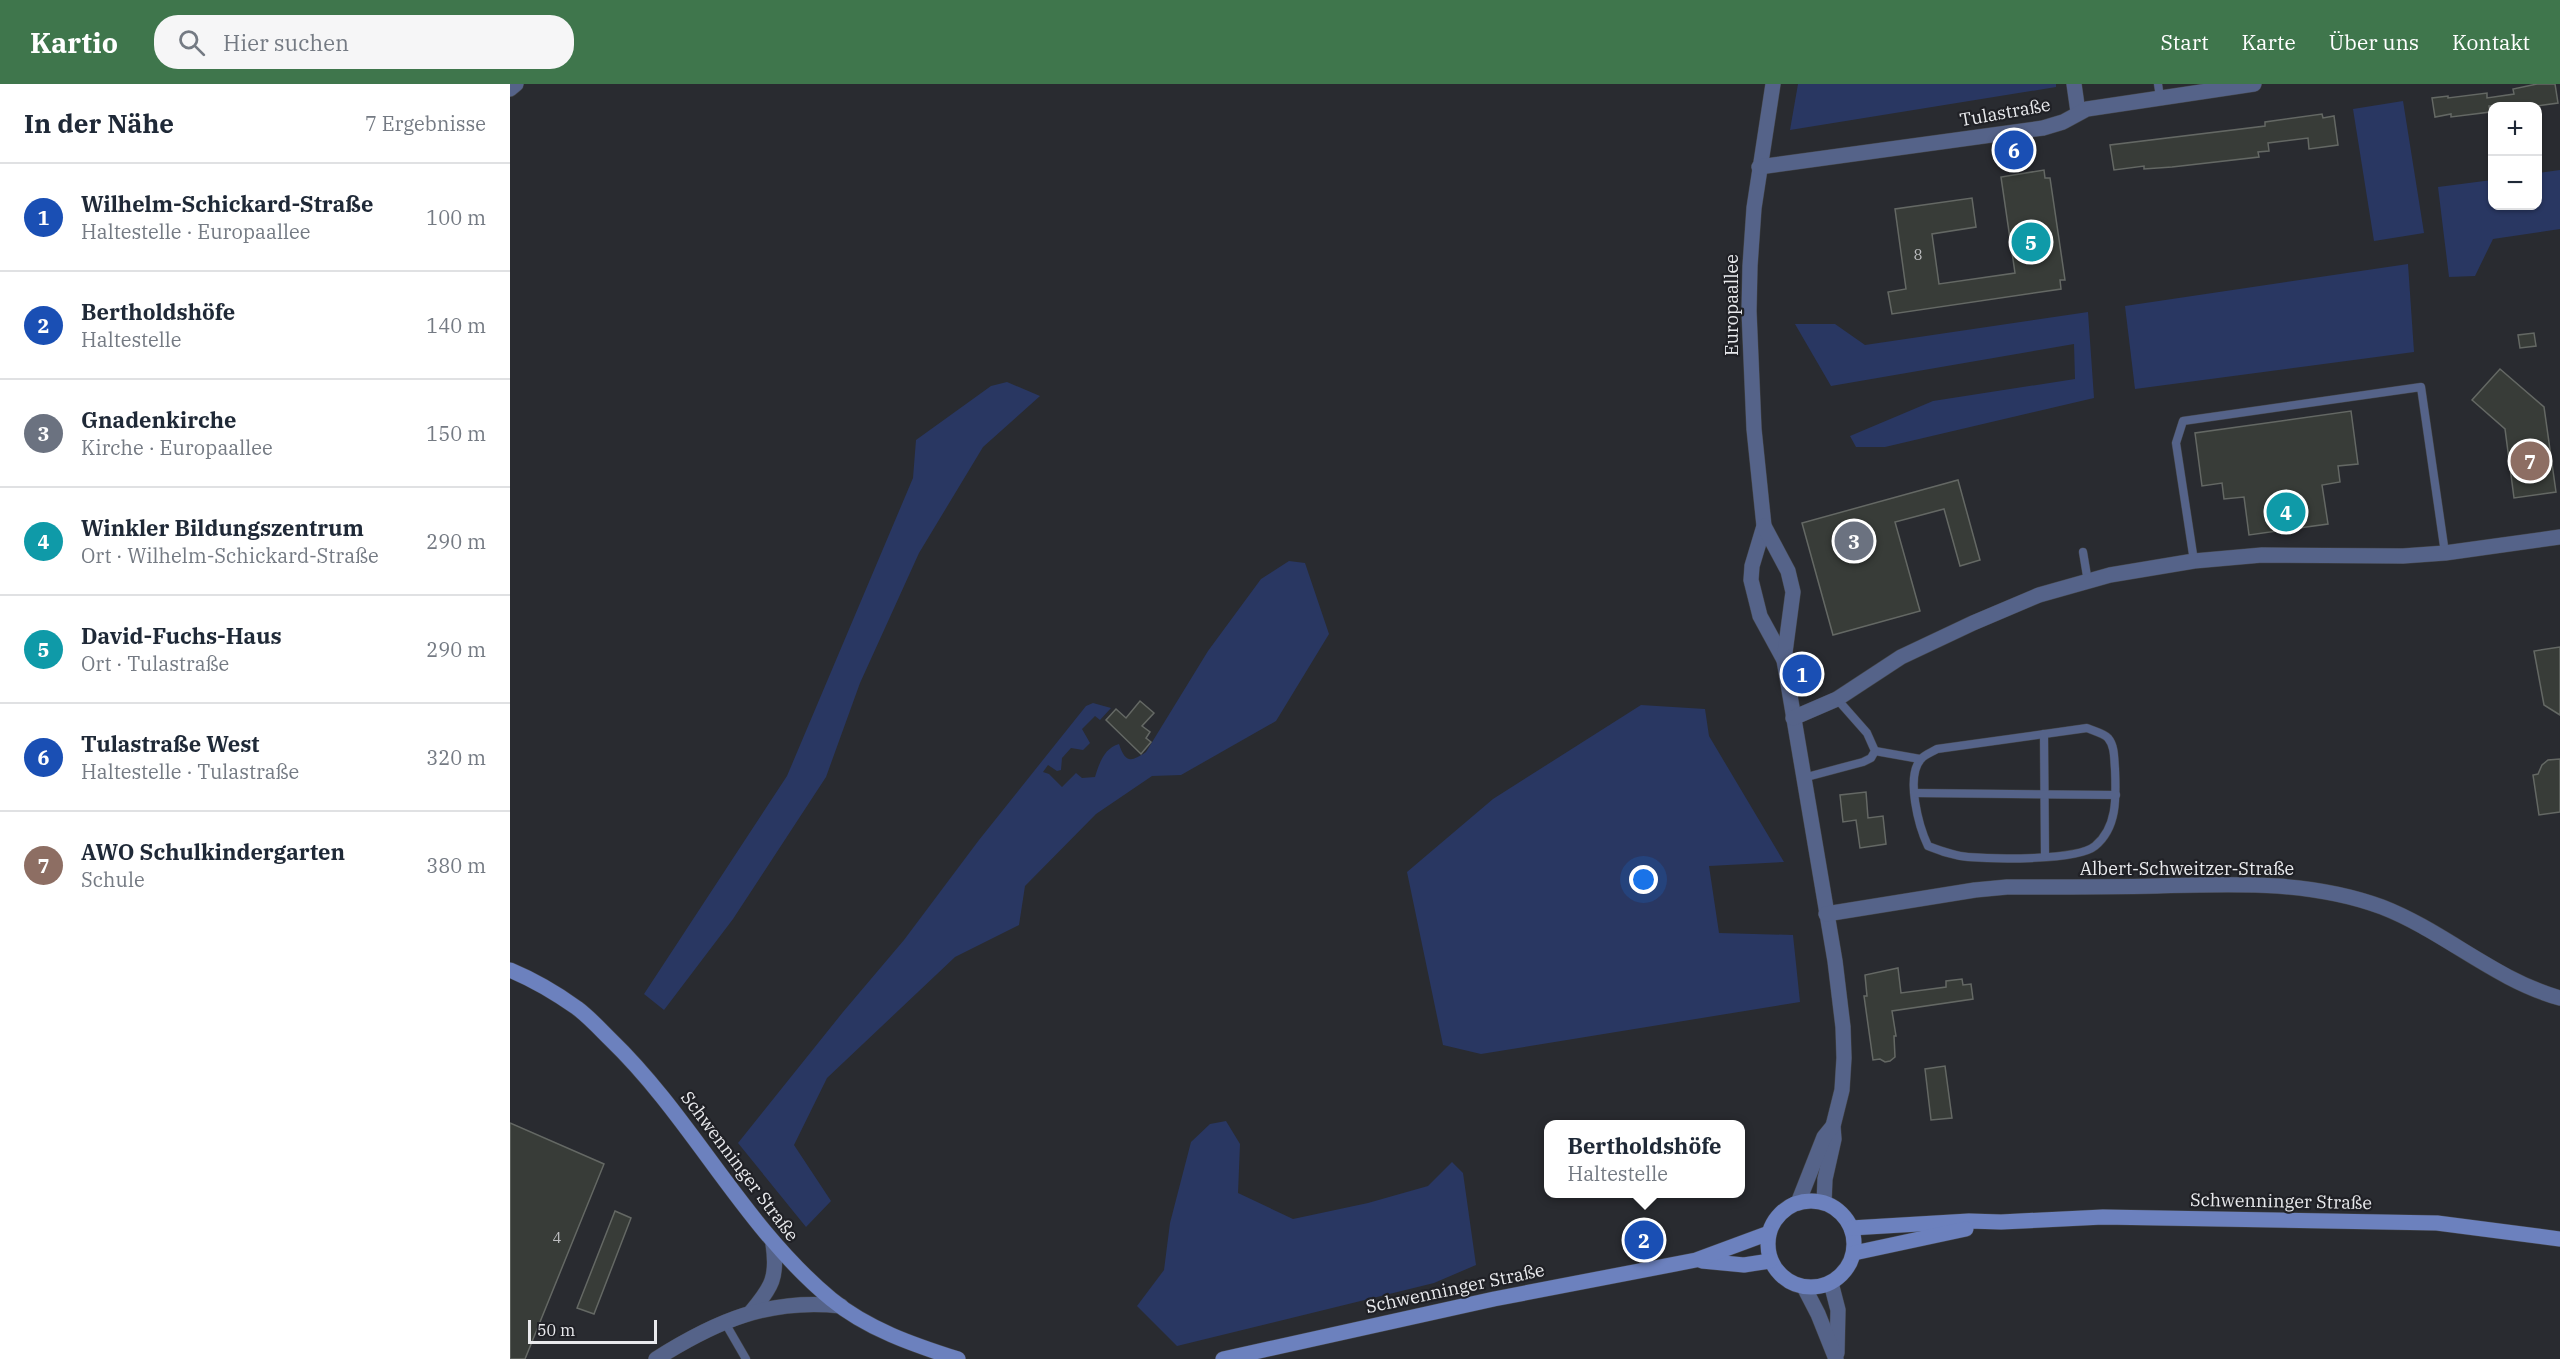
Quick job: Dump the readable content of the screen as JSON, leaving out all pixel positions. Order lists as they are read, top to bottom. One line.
{"streets":{"main road":["Schwenninger Straße"],"street":["Tulastraße","Europaallee","Albert-Schweitzer-Straße"]},"crossings":[["Tulastraße","Europaallee"],["Europaallee","Albert-Schweitzer-Straße"]],"house_numbers":["8","4"],"scale_bar":"50 m","page":{"header":"Kartio","search":"Hier suchen","nav":["Start","Karte","Über uns","Kontakt"],"heading":["In der Nähe","7 Ergebnisse"],"map_buttons":["+","−"],"pins":["6","5","7","4","3","1","2"],"list":[{"mark":"1","name":"Wilhelm-Schickard-Straße","note":"Haltestelle · Europaallee","value":"100 m"},{"mark":"2","name":"Bertholdshöfe","note":"Haltestelle","value":"140 m"},{"mark":"3","name":"Gnadenkirche","note":"Kirche · Europaallee","value":"150 m"},{"mark":"4","name":"Winkler Bildungszentrum","note":"Ort · Wilhelm-Schickard-Straße","value":"290 m"},{"mark":"5","name":"David-Fuchs-Haus","note":"Ort · Tulastraße","value":"290 m"},{"mark":"6","name":"Tulastraße West","note":"Haltestelle · Tulastraße","value":"320 m"},{"mark":"7","name":"AWO Schulkindergarten","note":"Schule","value":"380 m"}],"popup":["Bertholdshöfe","Haltestelle"],"scale":"50 m"}}
